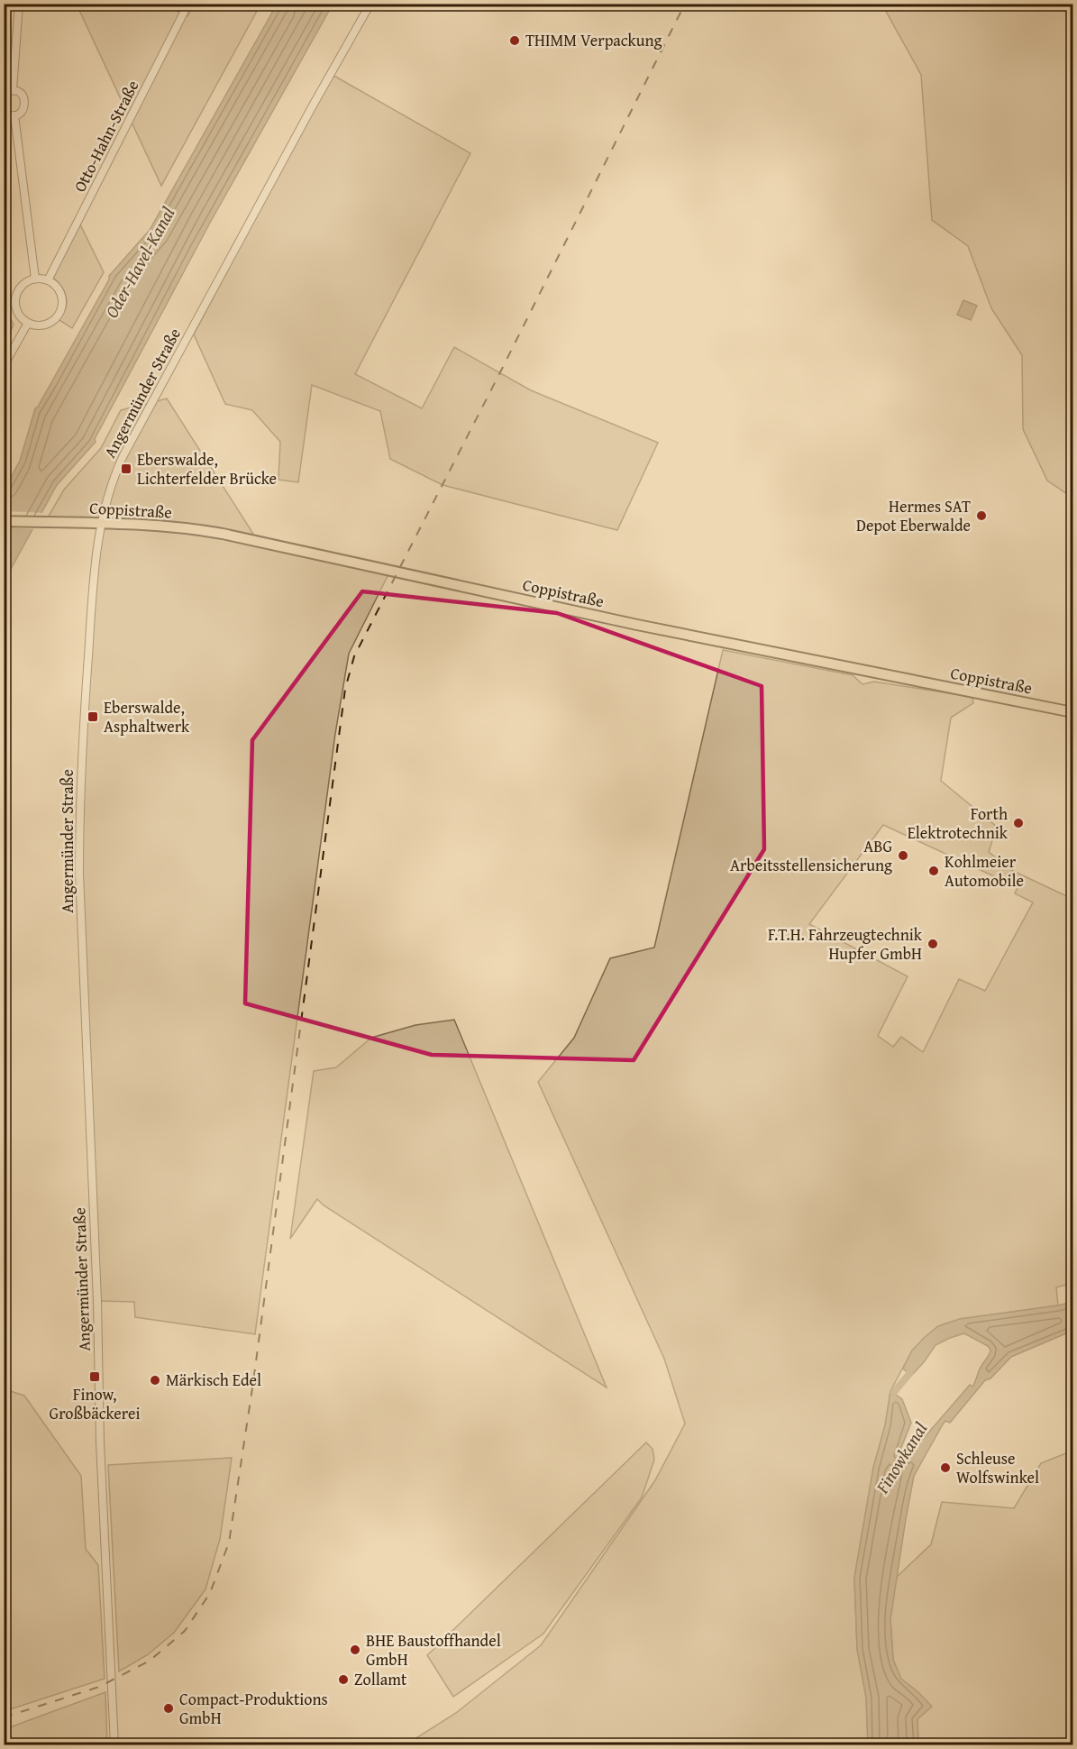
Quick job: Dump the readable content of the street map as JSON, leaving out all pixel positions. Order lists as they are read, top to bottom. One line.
{"streets":{"main road":["Coppistraße"],"street":["Otto-Hahn-Straße","Angermünder Straße"]},"crossings":[["Angermünder Straße","Coppistraße"]],"water":["Oder-Havel-Kanal","Finowkanal"],"places":{"other":["THIMM Verpackung","Hermes SAT Depot Eberwalde","Forth Elektrotechnik","ABG Arbeitsstellensicherung","Kohlmeier Automobile","F.T.H. Fahrzeugtechnik Hupfer GmbH","Märkisch Edel","Schleuse Wolfswinkel","BHE Baustoffhandel GmbH","Zollamt","Compact-Produktions GmbH"],"transit":["Eberswalde, Lichterfelder Brücke","Eberswalde, Asphaltwerk","Finow, Großbäckerei"]}}
